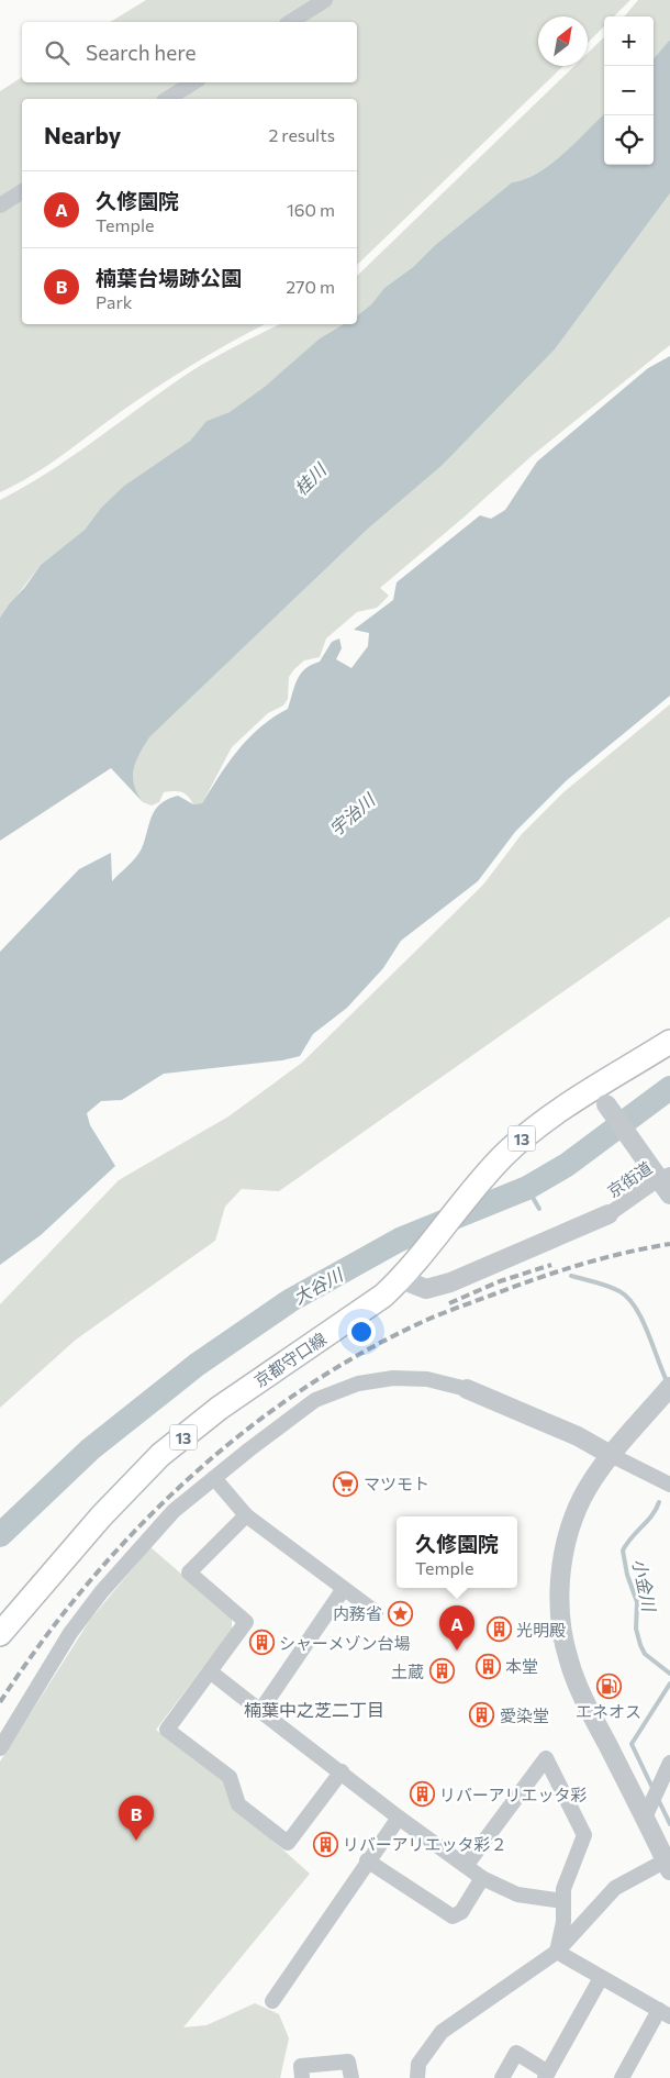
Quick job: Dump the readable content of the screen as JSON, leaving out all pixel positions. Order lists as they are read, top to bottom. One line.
{"streets":{"main road":["13","京都守口線"],"street":["京街道"]},"districts":["楠葉中之芝二丁目"],"water":["桂川","宇治川","大谷川","小金川"],"places":{"supermarket":["マツモト"],"place":["内務省"],"building":["光明殿","シャーメゾン台場","本堂","土蔵","愛染堂","リバーアリエッタ彩","リバーアリエッタ彩２"],"fuel station":["エネオス"]},"north":"top right","page":{"map_buttons":["+","−"],"search":"Search here","heading":["Nearby","2 results"],"list":[{"mark":"A","name":"久修園院","note":"Temple","value":"160 m"},{"mark":"B","name":"楠葉台場跡公園","note":"Park","value":"270 m"}],"popup":["久修園院","Temple"],"pins":["A","B"]}}
